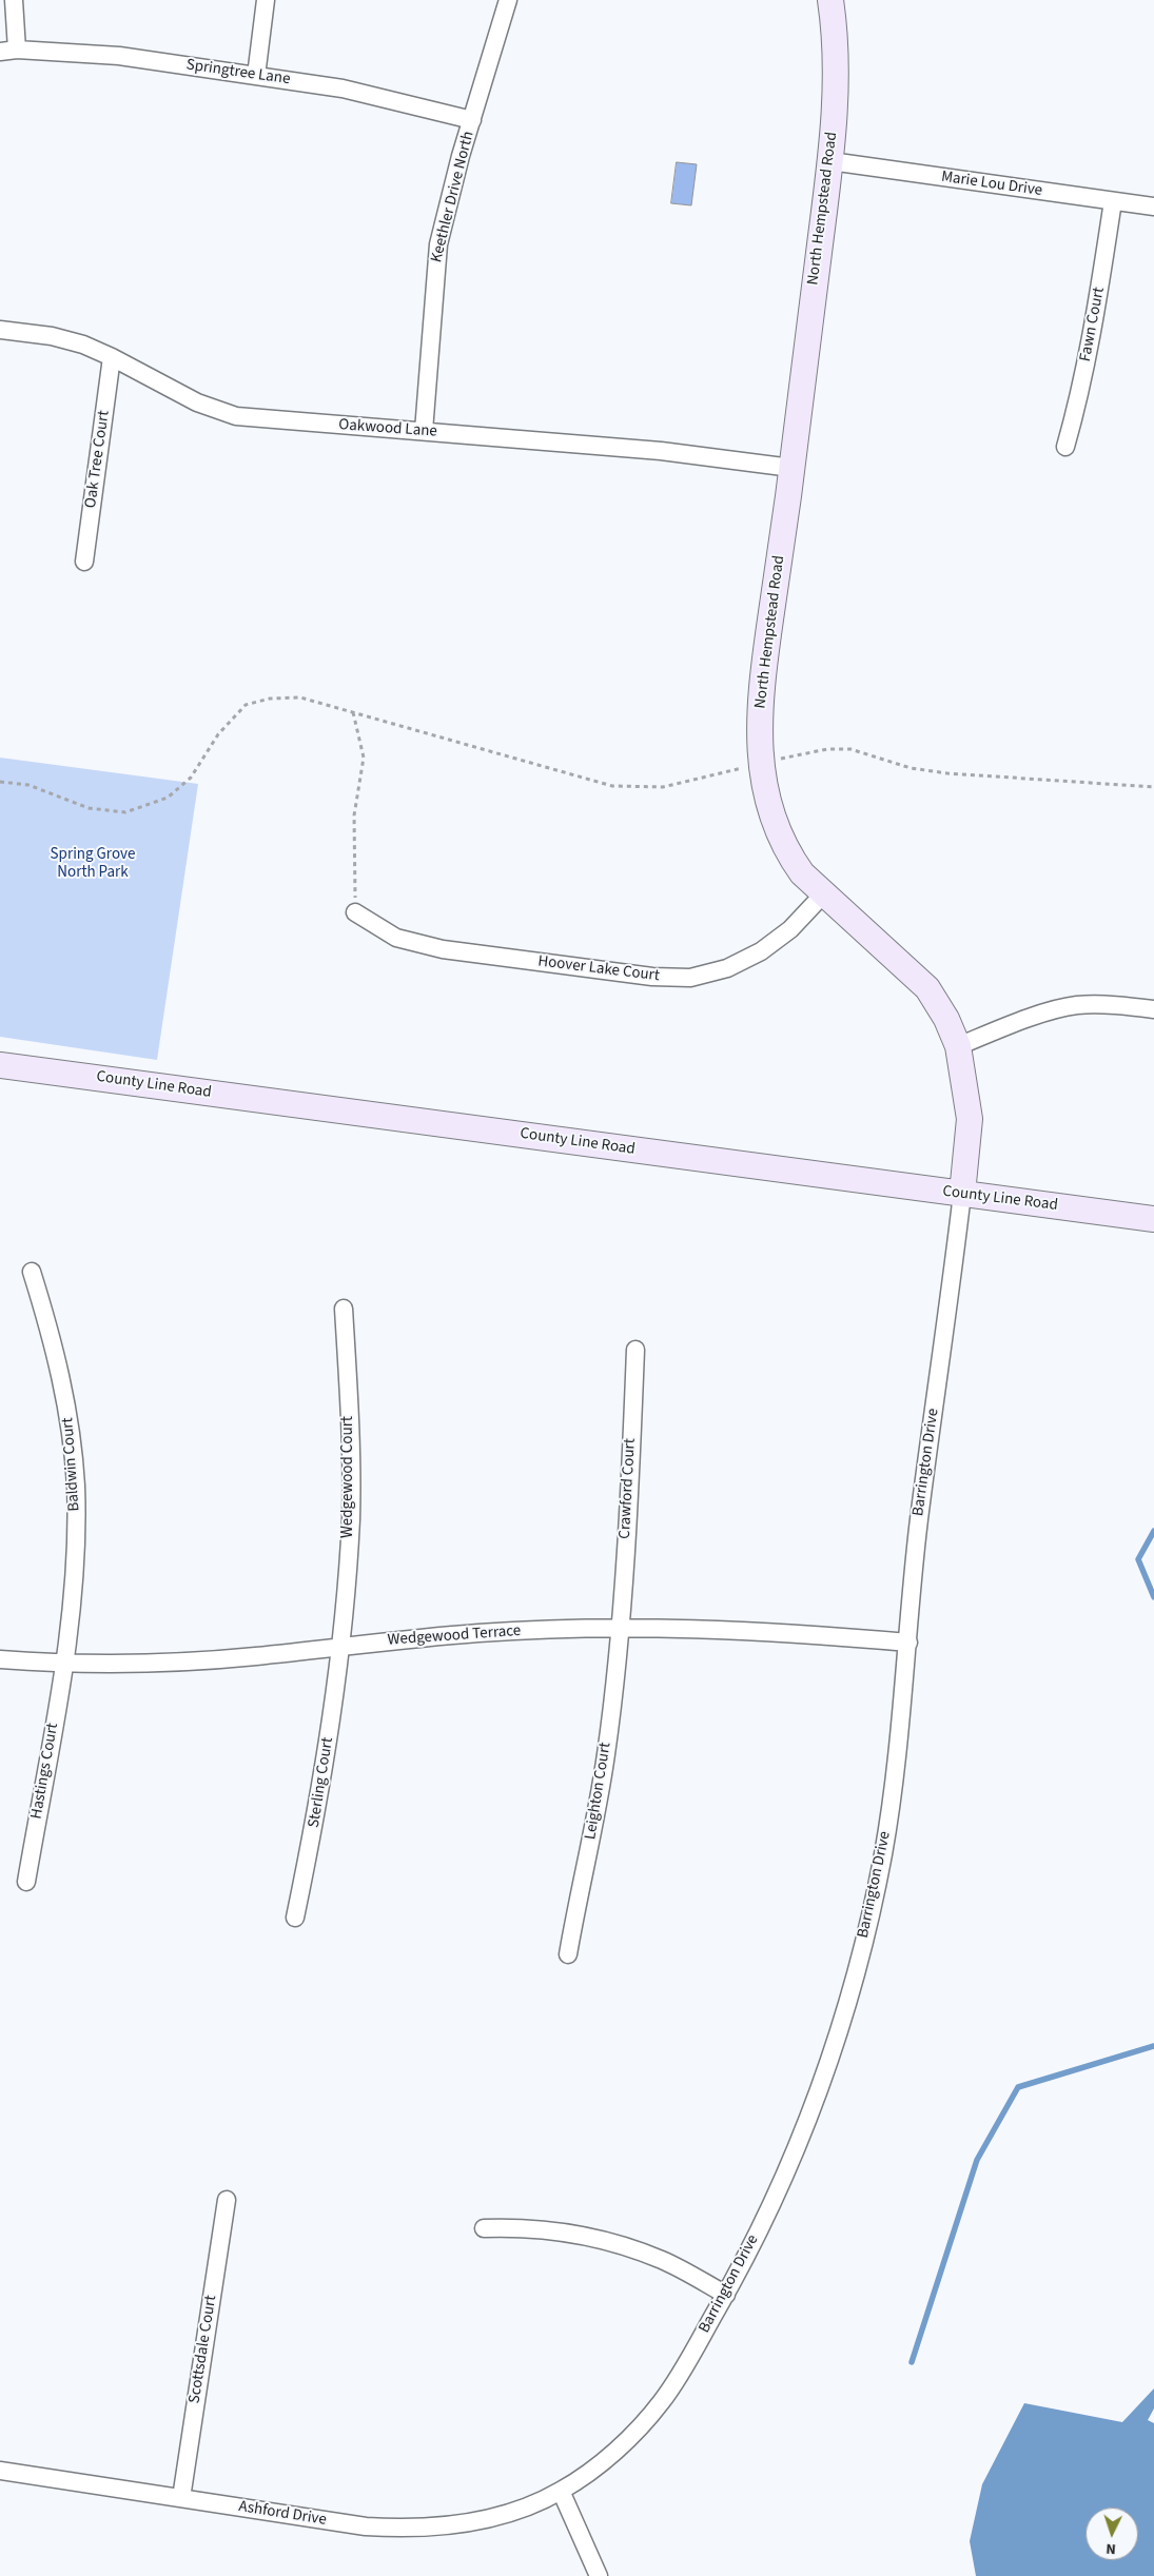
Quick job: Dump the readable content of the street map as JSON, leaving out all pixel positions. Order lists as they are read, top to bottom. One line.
{"streets":{"street":["Springtree Lane","Marie Lou Drive","Keethler Drive North","North Hempstead Road","Fawn Court","Oakwood Lane","Oak Tree Court","Hoover Lake Court","County Line Road","Barrington Drive","Baldwin Court","Wedgewood Court","Crawford Court","Wedgewood Terrace","Hastings Court","Sterling Court","Leighton Court","Scottsdale Court","Ashford Drive"]},"crossings":[["Springtree Lane","Keethler Drive North"],["Marie Lou Drive","North Hempstead Road"],["Marie Lou Drive","Fawn Court"],["Keethler Drive North","Oakwood Lane"],["North Hempstead Road","Oakwood Lane"],["North Hempstead Road","Hoover Lake Court"],["North Hempstead Road","County Line Road"],["North Hempstead Road","Barrington Drive"],["Oakwood Lane","Oak Tree Court"],["County Line Road","Barrington Drive"],["Barrington Drive","Wedgewood Terrace"],["Barrington Drive","Ashford Drive"],["Baldwin Court","Wedgewood Terrace"],["Baldwin Court","Hastings Court"],["Wedgewood Court","Wedgewood Terrace"],["Wedgewood Court","Sterling Court"],["Crawford Court","Wedgewood Terrace"],["Crawford Court","Leighton Court"],["Wedgewood Terrace","Hastings Court"],["Wedgewood Terrace","Sterling Court"],["Wedgewood Terrace","Leighton Court"],["Scottsdale Court","Ashford Drive"]],"parks":["Spring Grove North Park"],"north":"bottom"}
